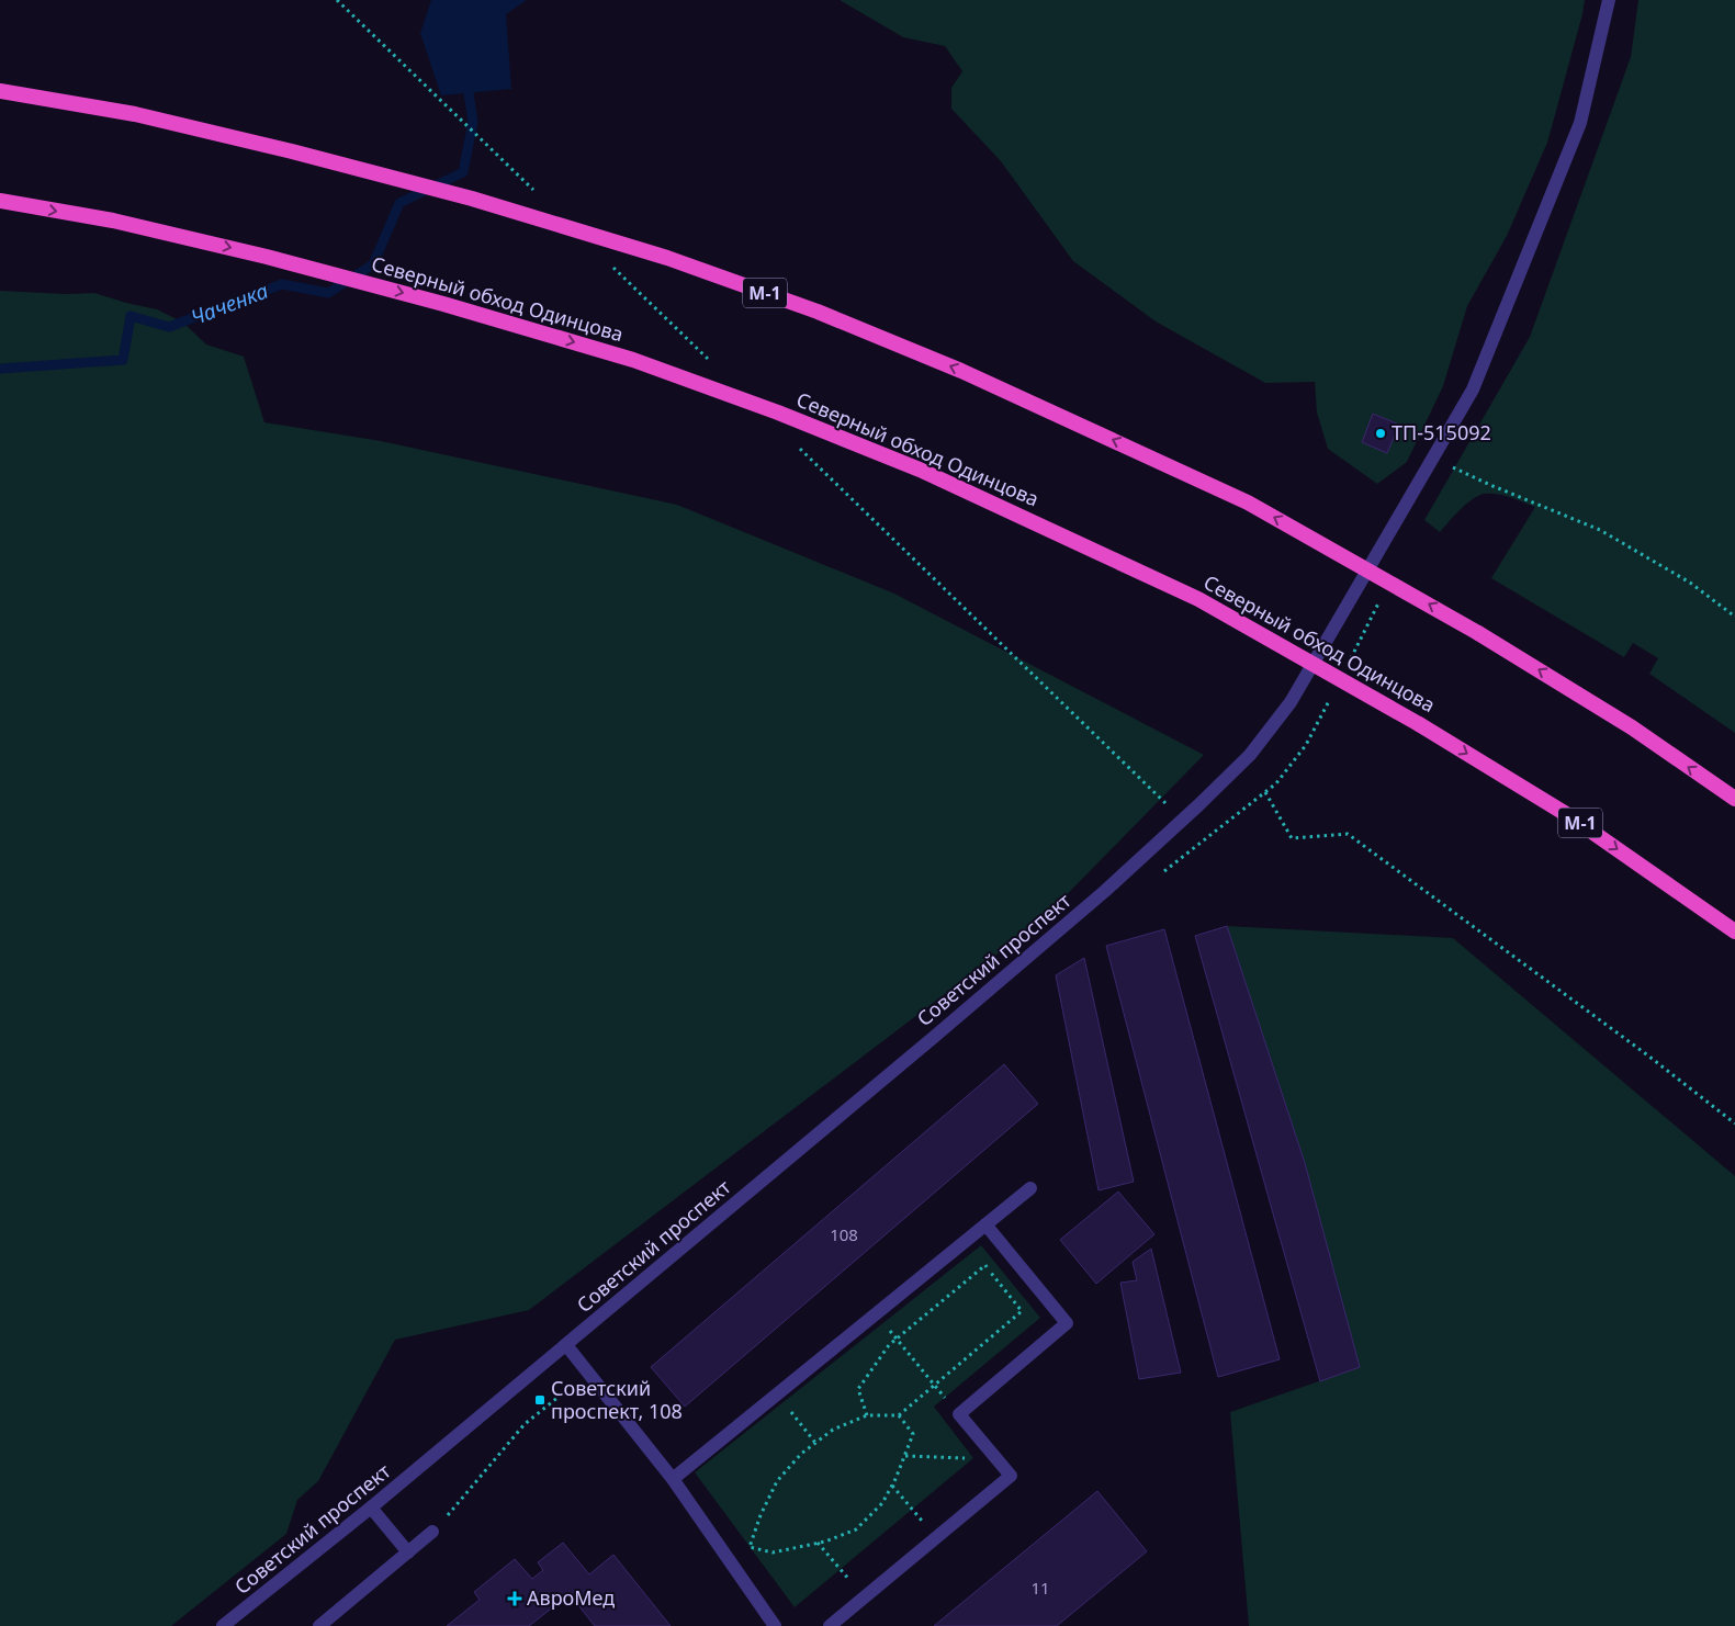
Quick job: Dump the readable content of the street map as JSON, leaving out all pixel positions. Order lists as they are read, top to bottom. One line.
{"streets":{"highway":["М-1","Северный обход Одинцова"],"street":["Советский проспект"]},"water":["Чаченка"],"places":{"other":["ТП-515092"],"transit":["Советский проспект, 108"],"health":["АвроМед"]},"house_numbers":["108","11"]}
